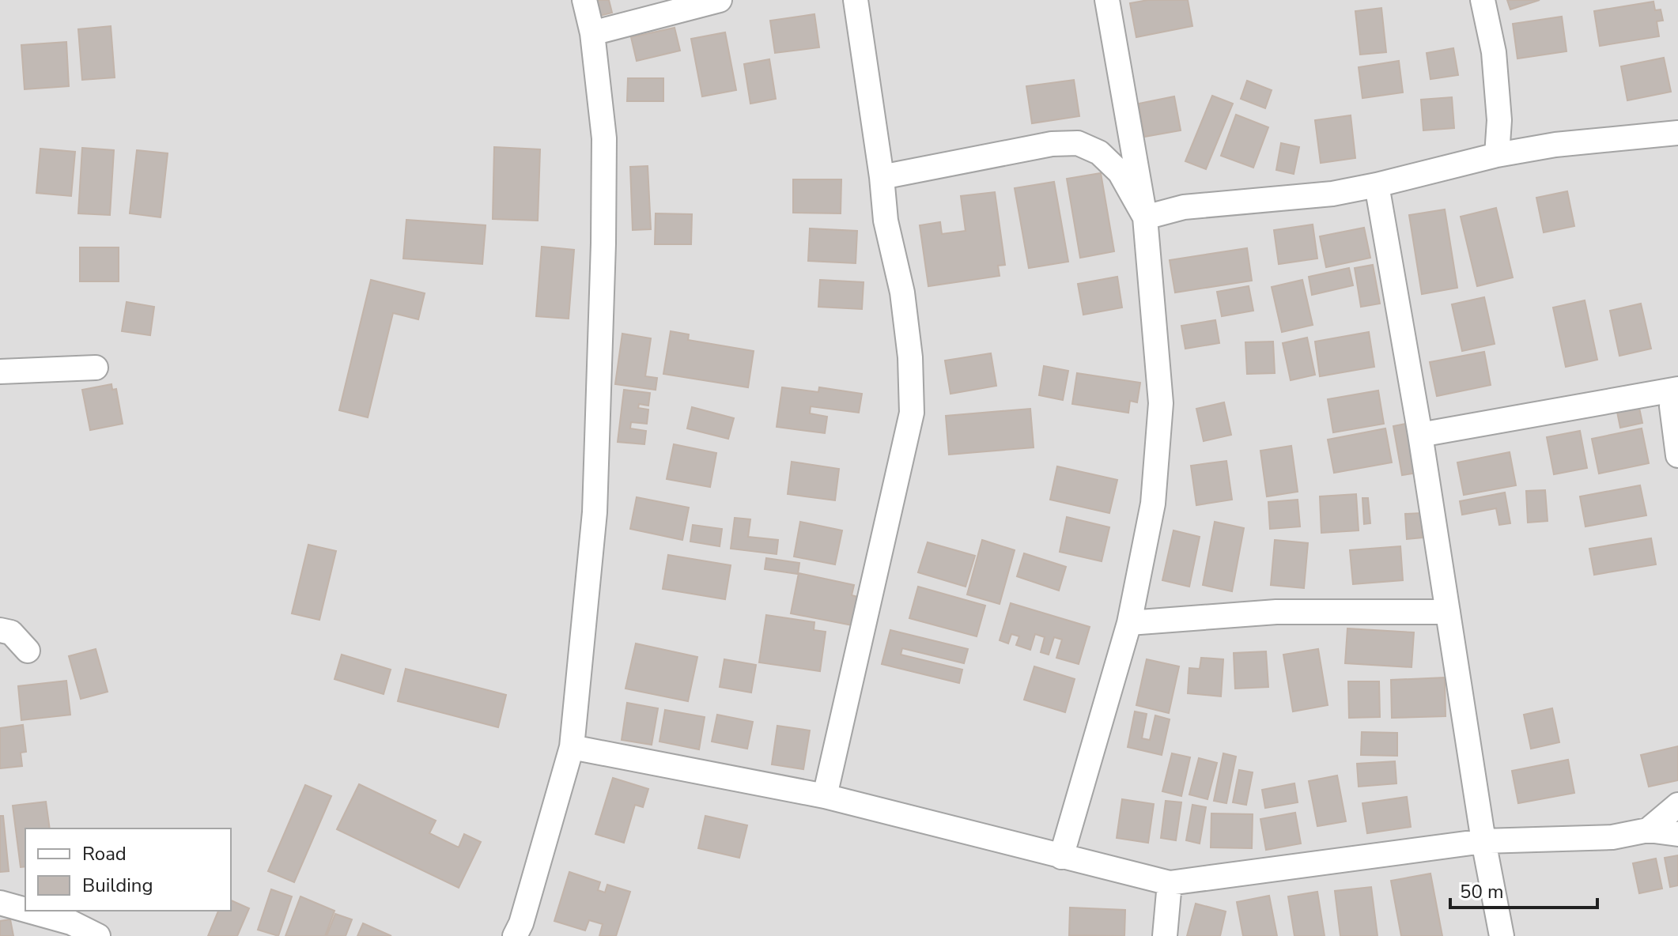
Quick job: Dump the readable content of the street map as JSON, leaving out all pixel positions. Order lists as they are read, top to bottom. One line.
{"legend":["Road","Building"],"scale_bar":"50 m"}
